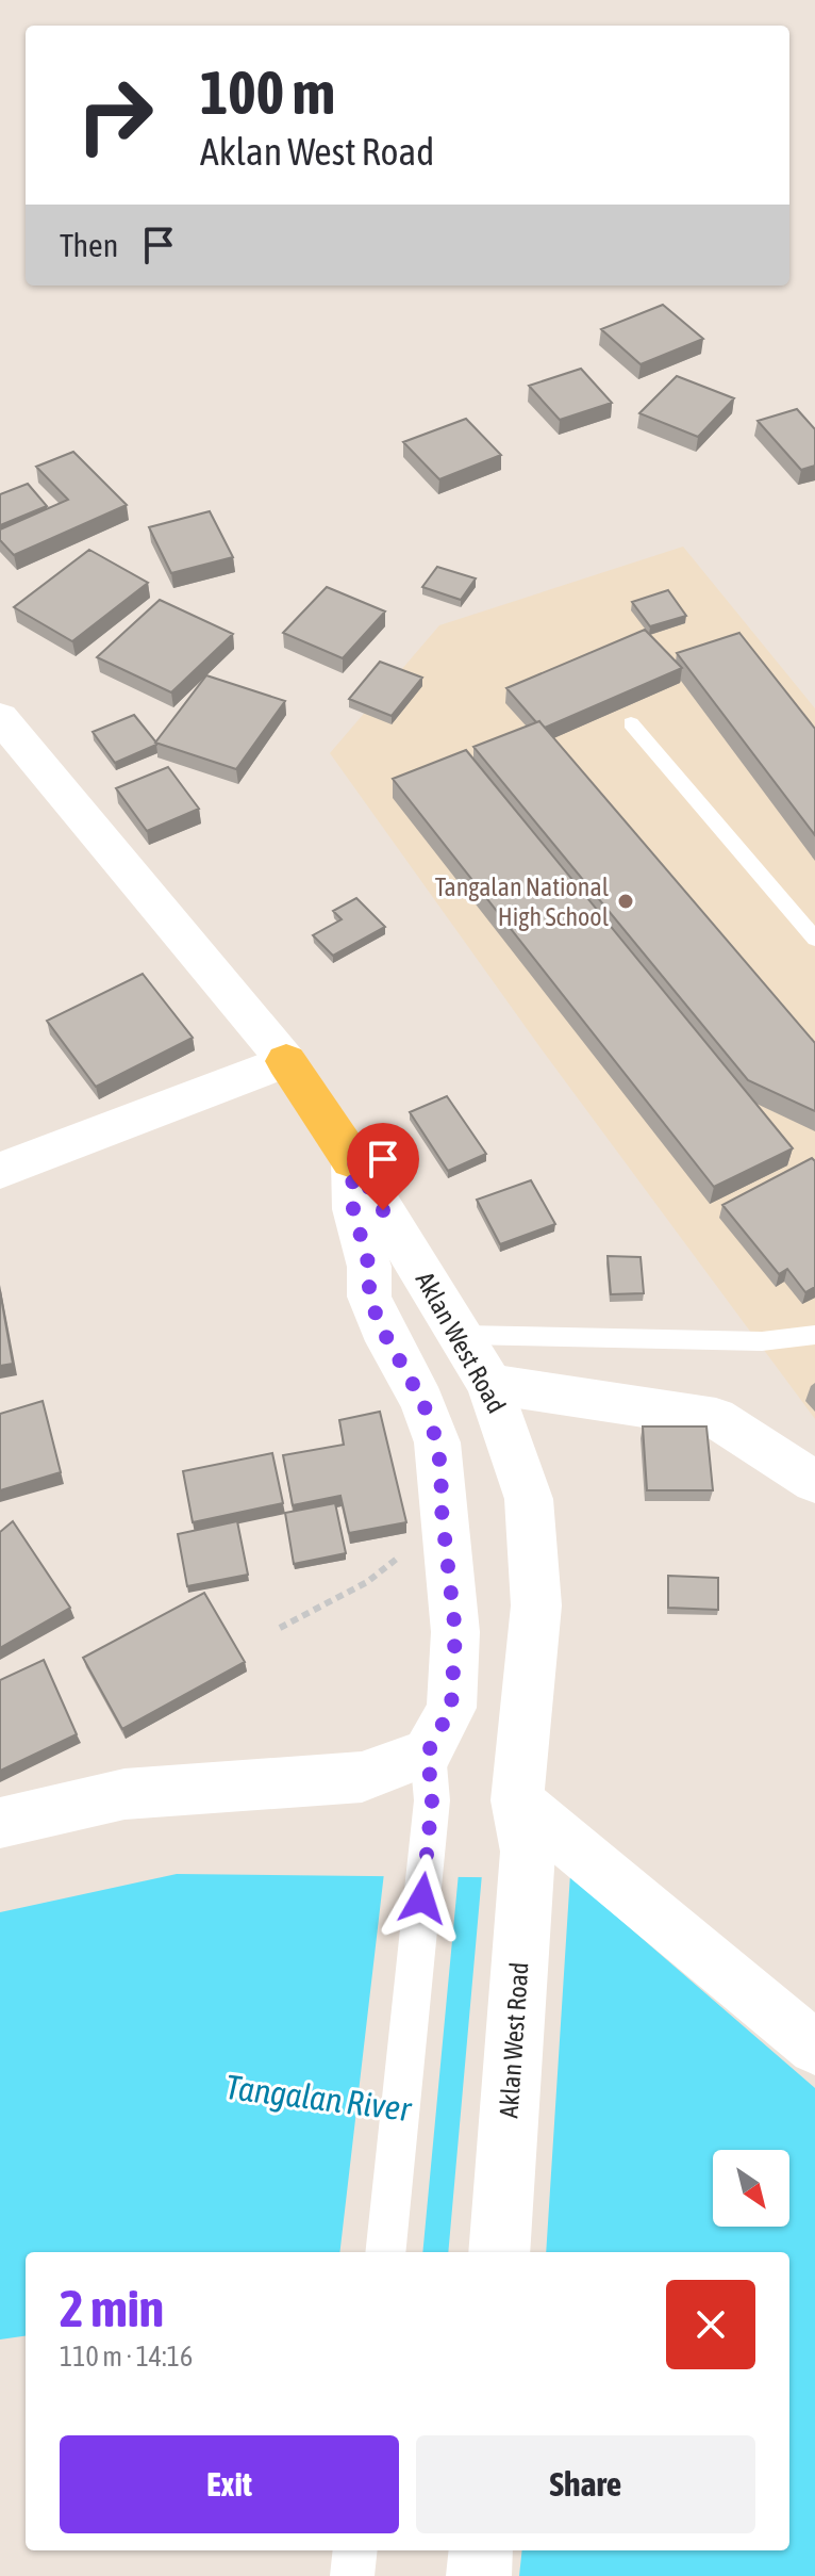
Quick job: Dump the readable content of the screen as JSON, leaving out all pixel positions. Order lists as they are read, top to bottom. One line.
{"streets":{"main road":["Aklan West Road"]},"water":["Tangalan River"],"places":["Tangalan National High School"],"north":"bottom right","page":{"turn":["100 m","Aklan West Road"],"then":"Then","heading":["2 min","110 m · 14:16"],"buttons":["Exit","Share"]}}
